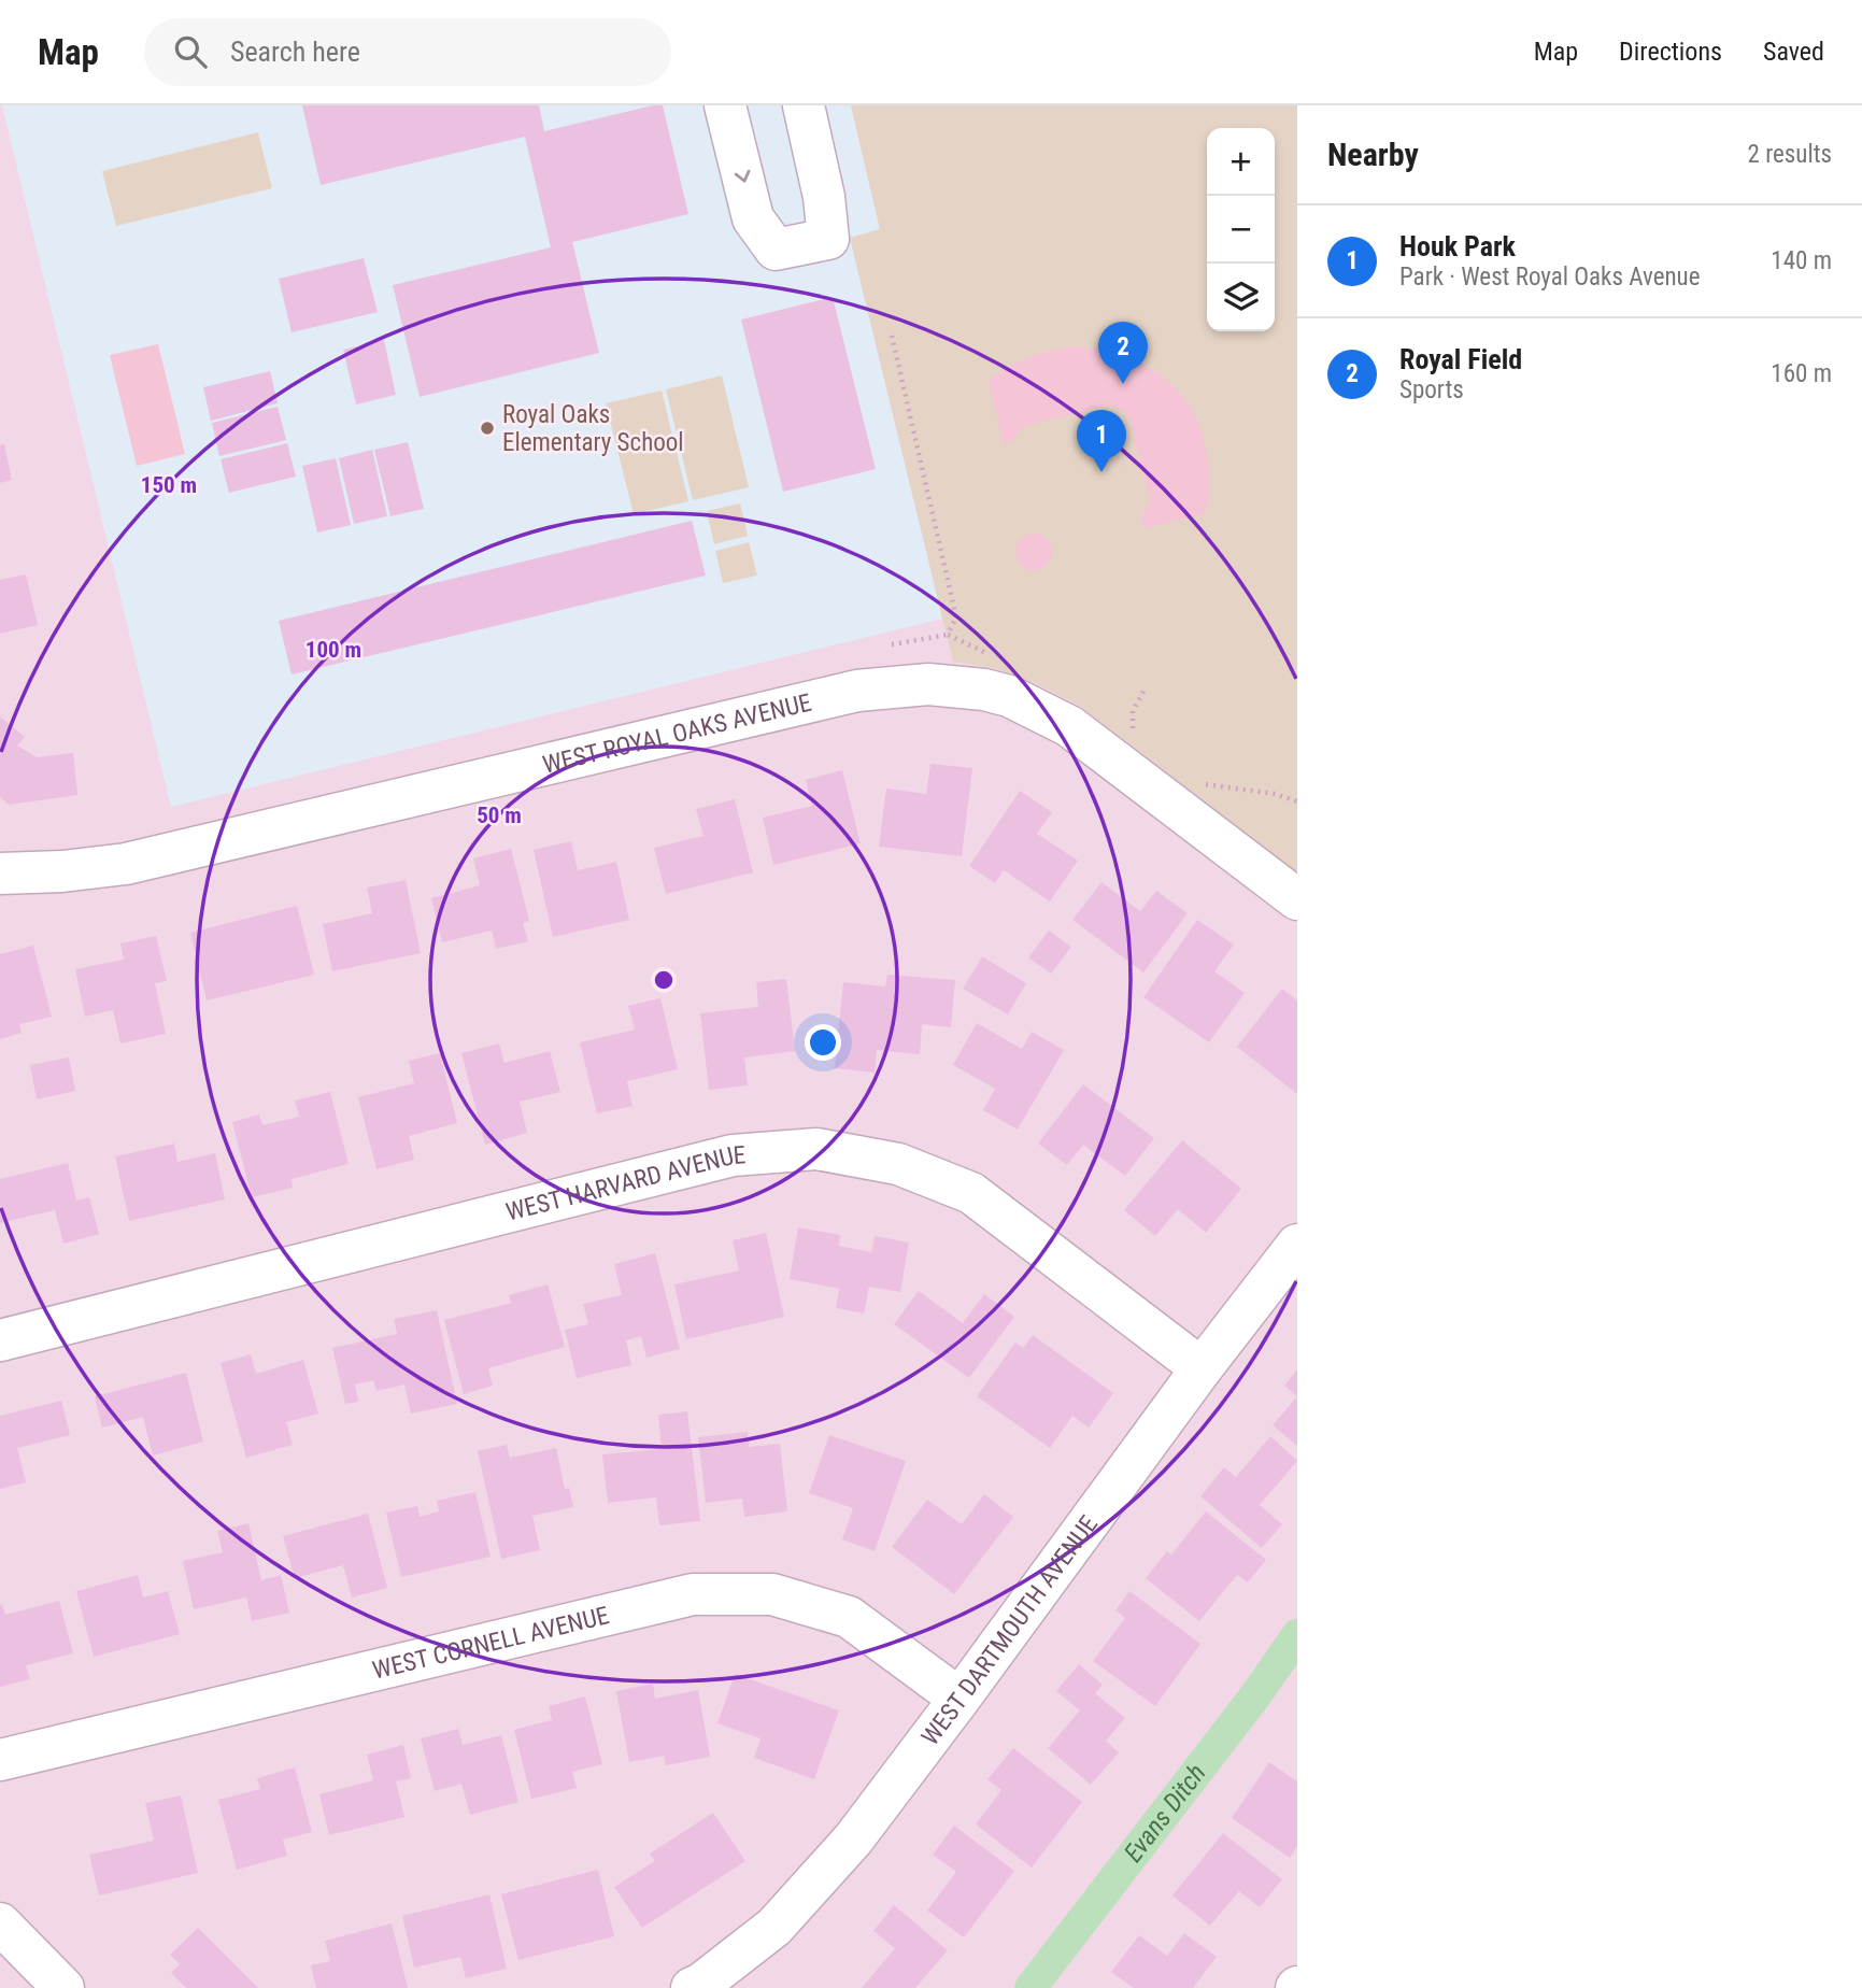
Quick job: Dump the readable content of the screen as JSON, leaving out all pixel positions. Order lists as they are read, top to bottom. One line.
{"streets":{"street":["WEST ROYAL OAKS AVENUE","WEST HARVARD AVENUE","WEST DARTMOUTH AVENUE","WEST CORNELL AVENUE"]},"crossings":[["WEST HARVARD AVENUE","WEST DARTMOUTH AVENUE"],["WEST DARTMOUTH AVENUE","WEST CORNELL AVENUE"]],"water":["Evans Ditch"],"places":["Royal Oaks Elementary School"],"page":{"header":"Map","search":"Search here","nav":["Map","Directions","Saved"],"heading":["Nearby","2 results"],"map_buttons":["+","−"],"list":[{"mark":"1","name":"Houk Park","note":"Park · West Royal Oaks Avenue","value":"140 m"},{"mark":"2","name":"Royal Field","note":"Sports","value":"160 m"}],"pins":["2","1"]},"rings":["150 m","100 m","50 m"]}
